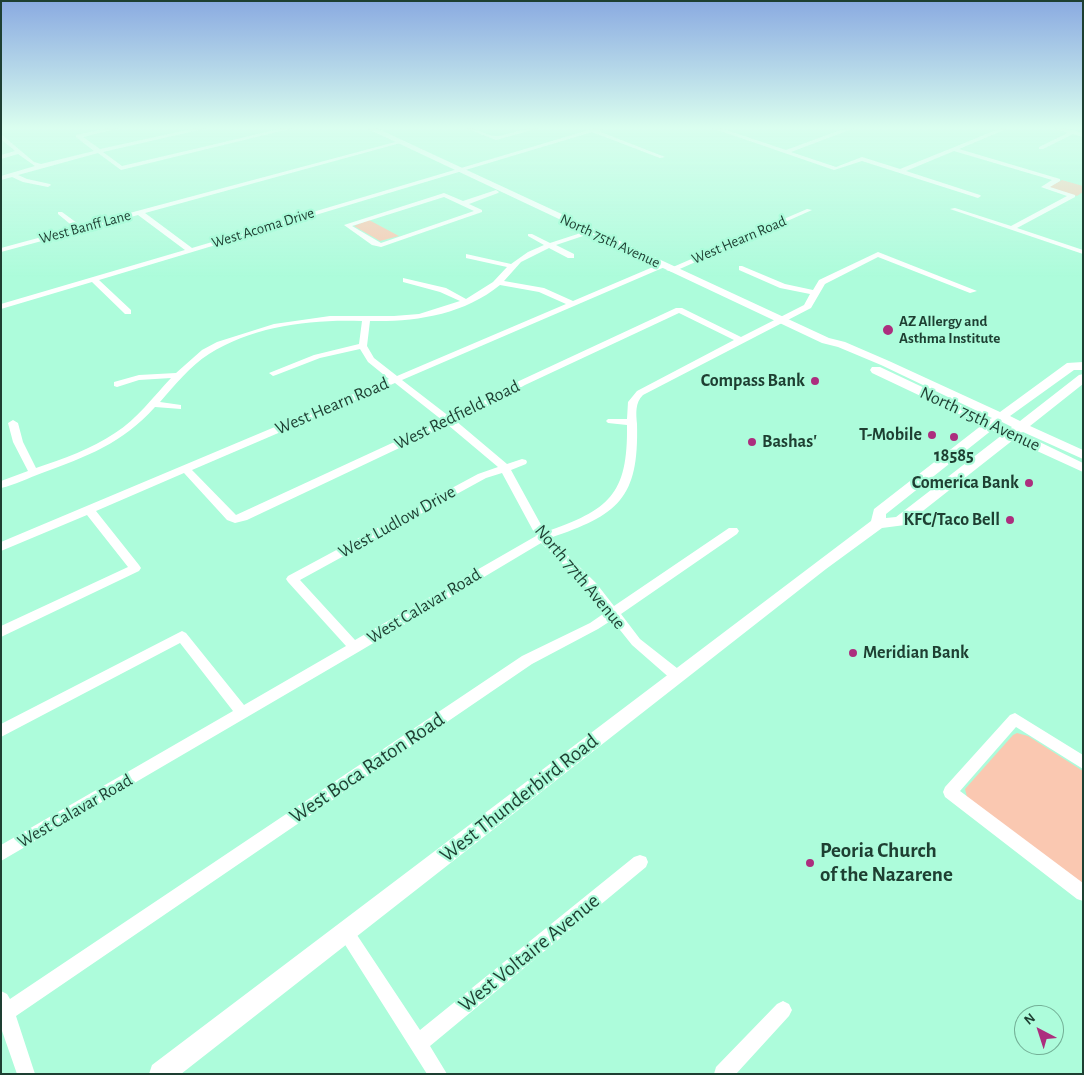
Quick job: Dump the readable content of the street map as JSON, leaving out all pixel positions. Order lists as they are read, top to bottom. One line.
{"streets":{"main road":["North 75th Avenue","West Thunderbird Road"],"street":["West Banff Lane","West Acoma Drive","West Hearn Road","West Redfield Road","West Ludlow Drive","North 77th Avenue","West Calavar Road","West Boca Raton Road","West Voltaire Avenue"]},"crossings":[["West Hearn Road","North 75th Avenue"],["West Hearn Road","West Redfield Road"],["West Hearn Road","North 77th Avenue"],["North 75th Avenue","West Calavar Road"],["North 75th Avenue","West Thunderbird Road"],["West Redfield Road","North 77th Avenue"],["West Redfield Road","West Calavar Road"],["West Ludlow Drive","North 77th Avenue"],["West Ludlow Drive","West Calavar Road"],["North 77th Avenue","West Calavar Road"],["North 77th Avenue","West Boca Raton Road"],["North 77th Avenue","West Thunderbird Road"]],"places":["AZ Allergy and Asthma Institute","Compass Bank","T-Mobile","18585","Bashas'","Comerica Bank","KFC/Taco Bell","Meridian Bank","Peoria Church of the Nazarene"],"north":"top left"}
